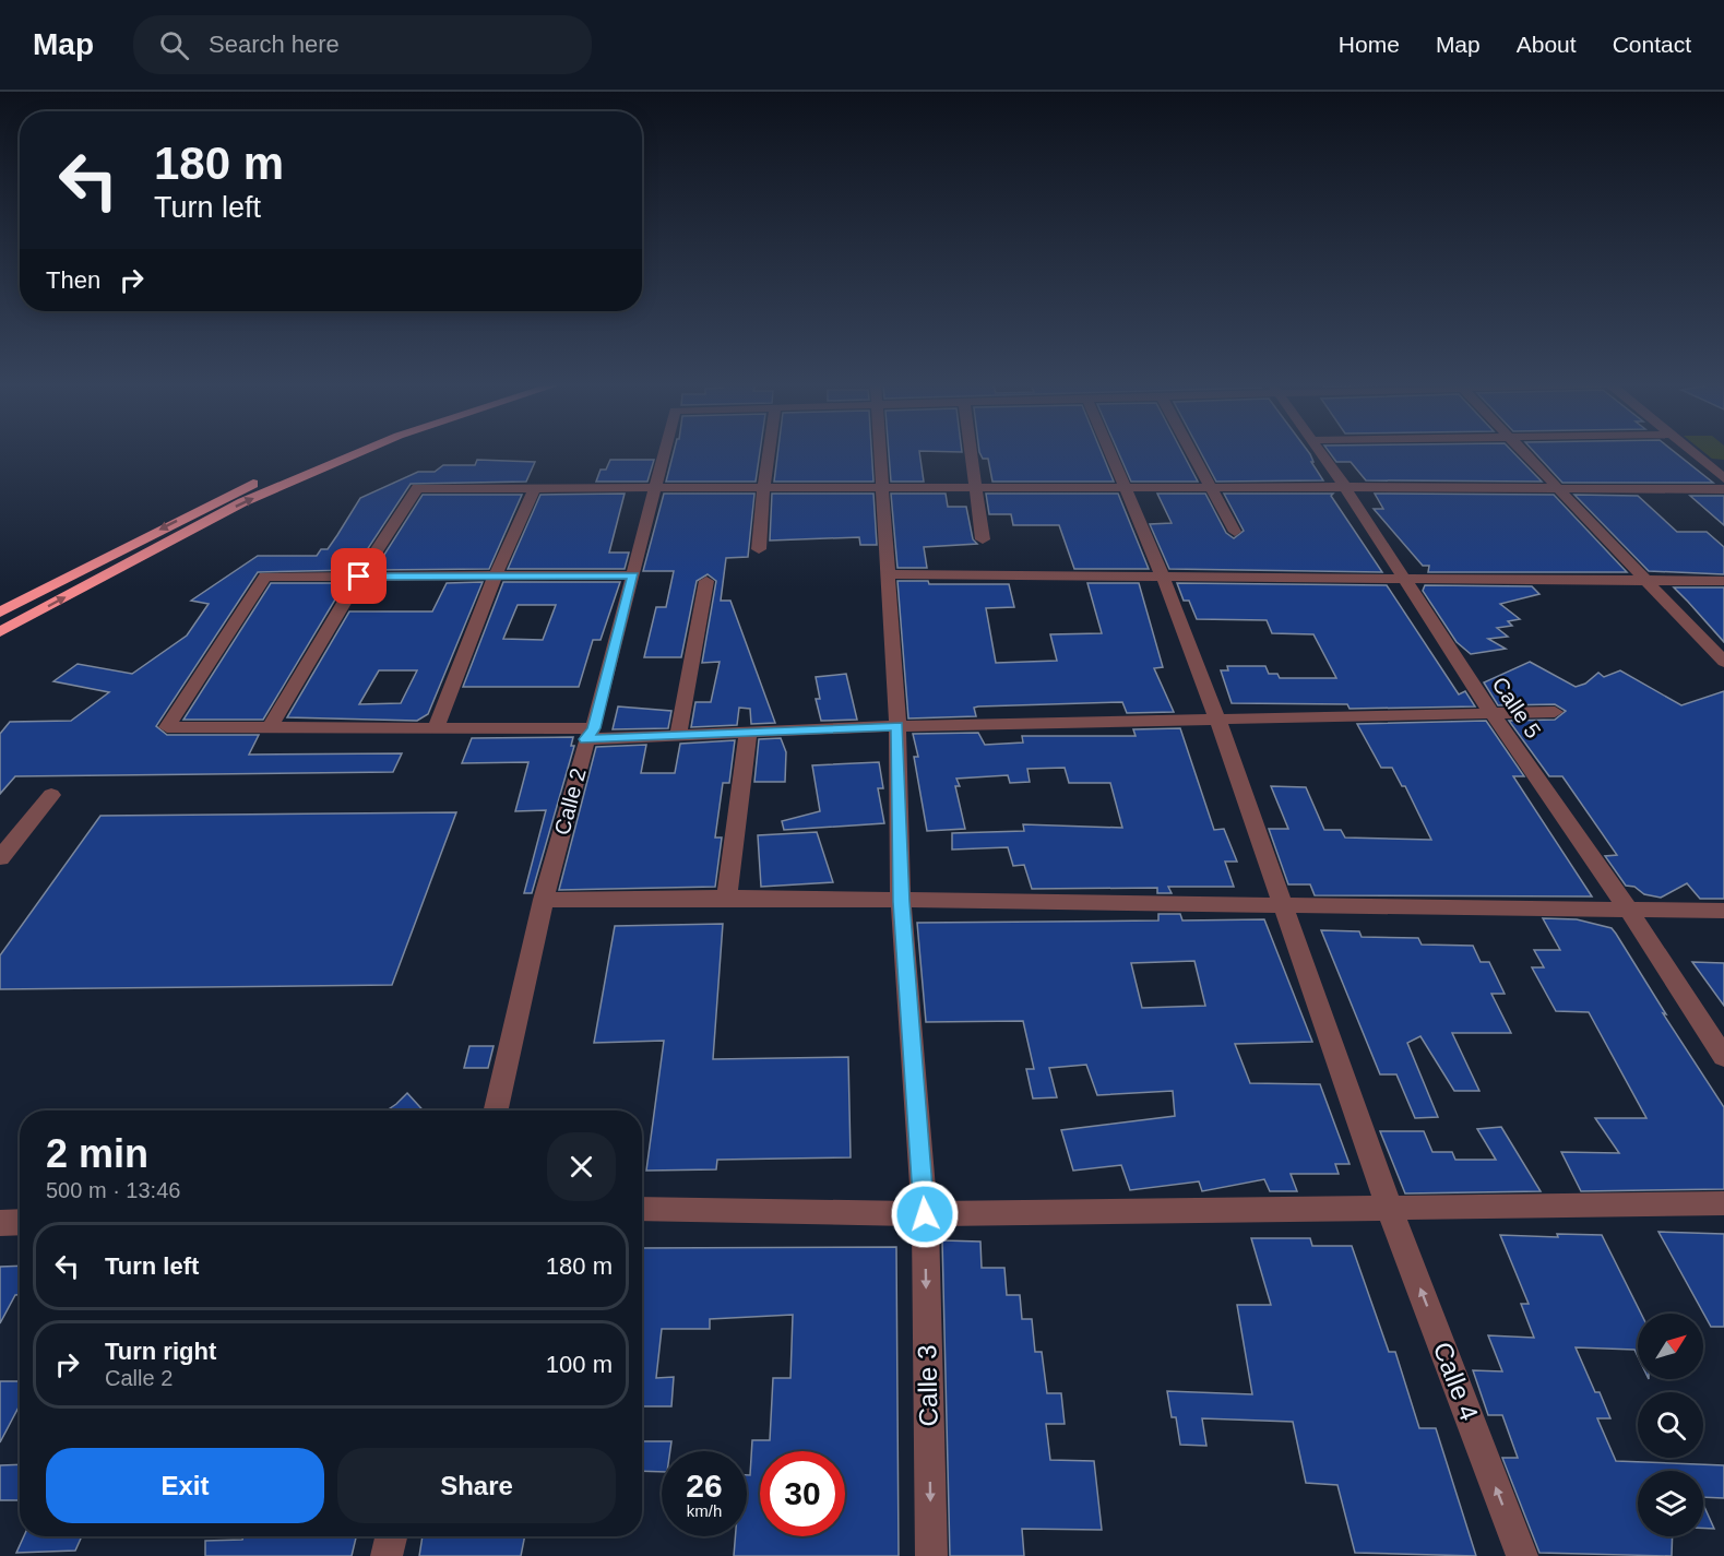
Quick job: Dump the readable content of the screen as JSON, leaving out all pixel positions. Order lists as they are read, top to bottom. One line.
{"streets":{"street":["Calle 5","Calle 2","Calle 4","Calle 3"]},"north":"top right","page":{"header":"Map","search":"Search here","nav":["Home","Map","About","Contact"],"turn":["180 m","Turn left"],"then":"Then","heading":["2 min","500 m · 13:46"],"list":[{"name":"Turn left","value":"180 m"},{"name":"Turn right","note":"Calle 2","value":"100 m"}],"buttons":["Exit","Share"],"speed":"26 km/h","limit":"30"}}
